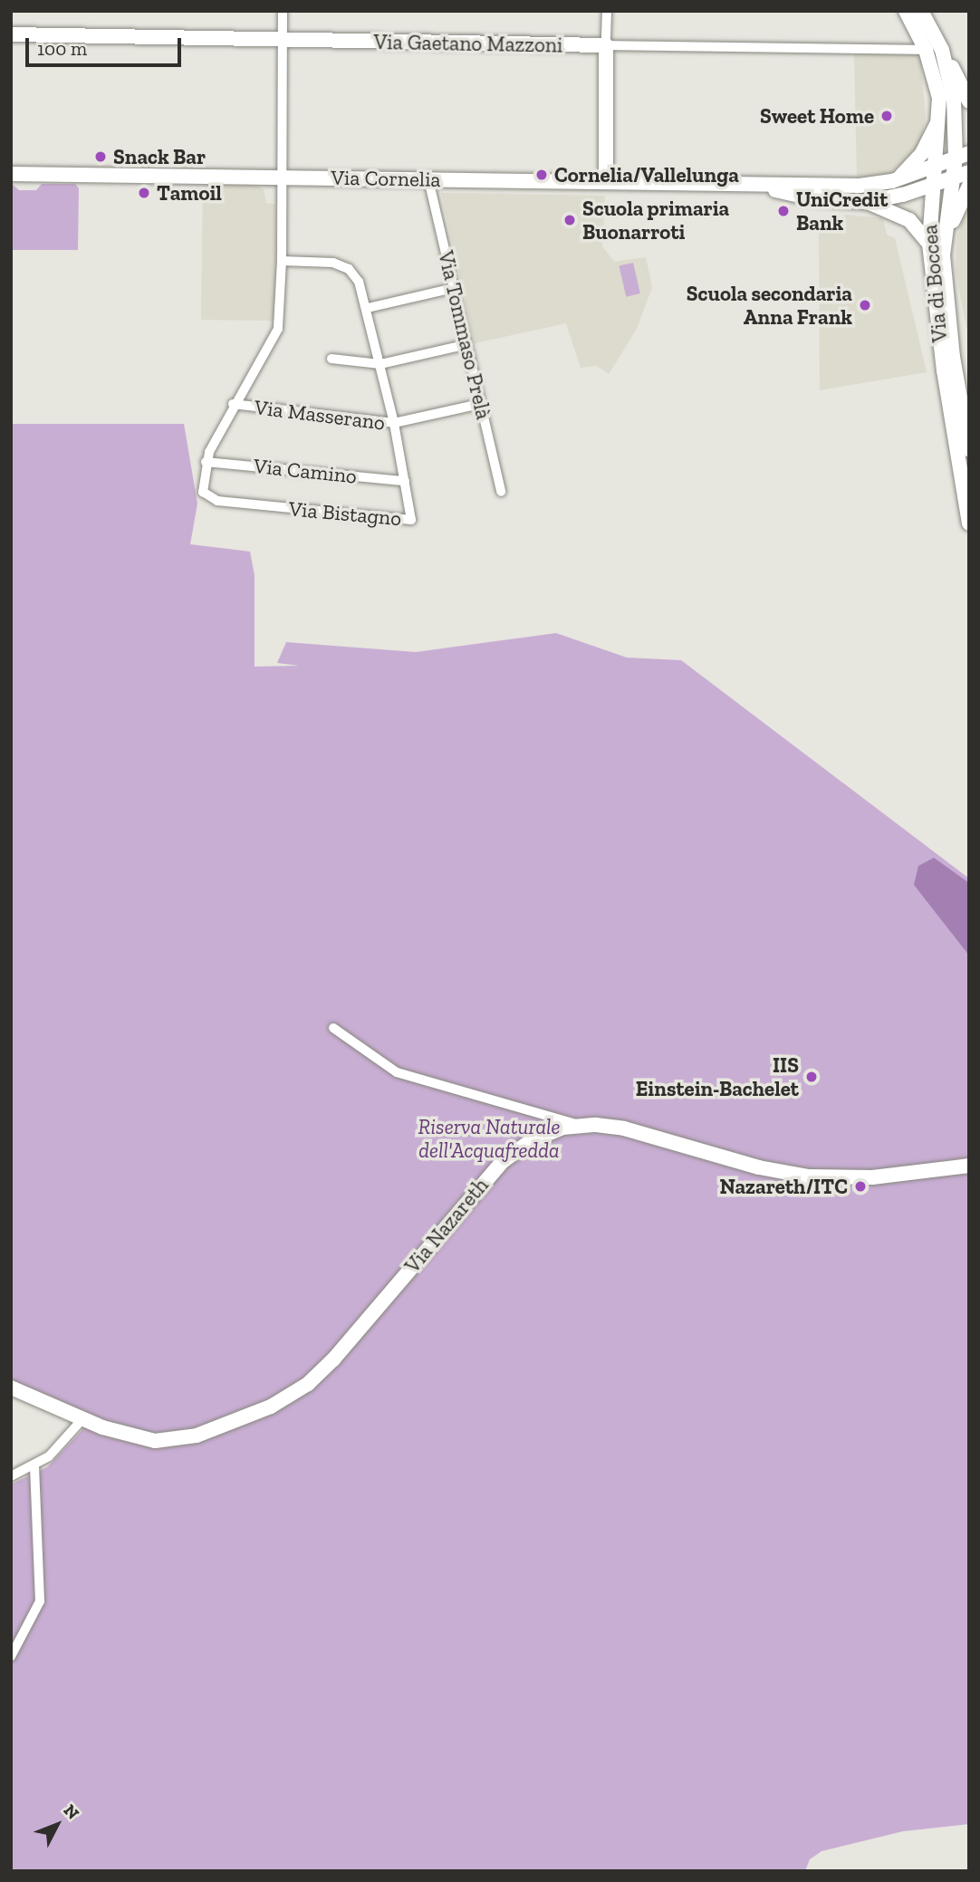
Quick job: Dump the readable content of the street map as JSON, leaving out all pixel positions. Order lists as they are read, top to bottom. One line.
{"streets":{"street":["Via Gaetano Mazzoni","Via Cornelia","Via di Boccea","Via Tommaso Prelà","Via Masserano","Via Camino","Via Bistagno","Via Nazareth"]},"crossings":[["Via Gaetano Mazzoni","Via di Boccea"],["Via Gaetano Mazzoni","Via Bistagno"],["Via Cornelia","Via di Boccea"],["Via Cornelia","Via Tommaso Prelà"],["Via Cornelia","Via Bistagno"],["Via Tommaso Prelà","Via Masserano"],["Via Masserano","Via Bistagno"],["Via Camino","Via Bistagno"]],"parks":["Riserva Naturale dell'Acquafredda"],"places":["Sweet Home","Snack Bar","Cornelia/Vallelunga","Tamoil","UniCredit Bank","Scuola primaria Buonarroti","Scuola secondaria Anna Frank","IIS Einstein-Bachelet","Nazareth/ITC"],"scale_bar":"100 m","north":"top right"}
